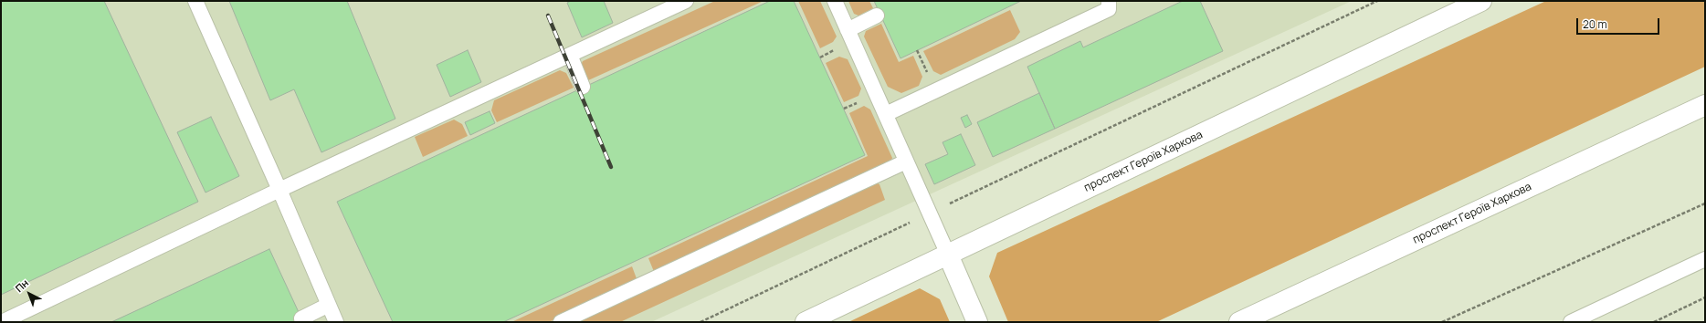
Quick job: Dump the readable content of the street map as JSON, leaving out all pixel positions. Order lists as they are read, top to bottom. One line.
{"streets":{"main road":["проспект Героїв Харкова"]},"scale_bar":"20 m","north":"top left"}
